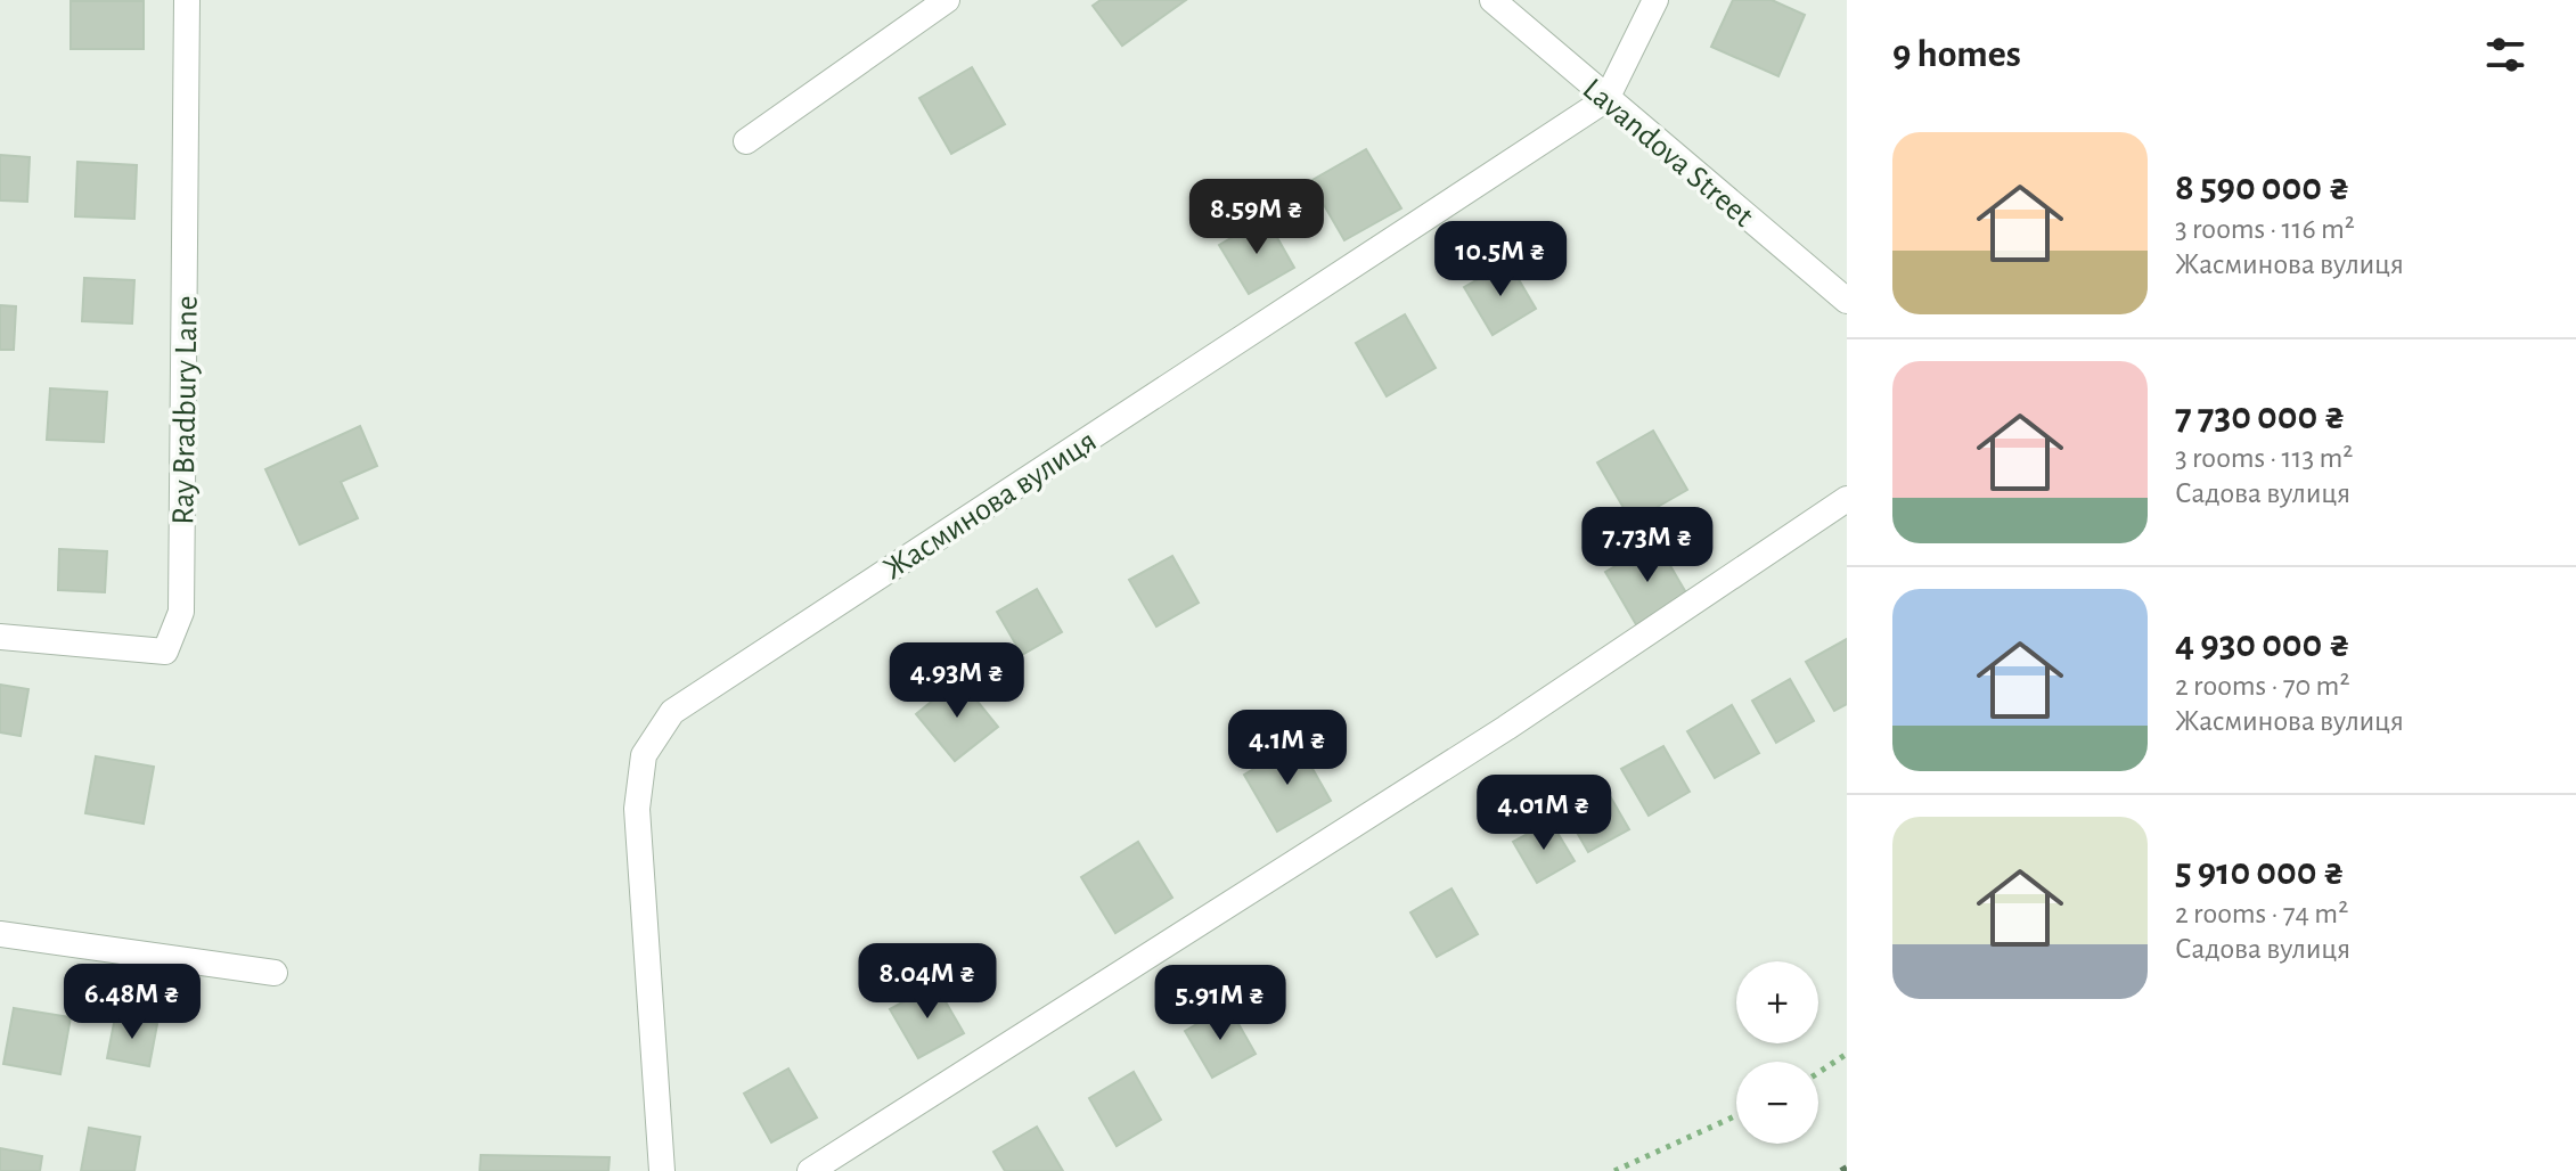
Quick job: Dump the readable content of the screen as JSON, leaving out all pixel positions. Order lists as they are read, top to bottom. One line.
{"streets":{"street":["Lavandova Street","Ray Bradbury Lane","Жасминова вулиця"]},"crossings":[["Lavandova Street","Жасминова вулиця"]],"page":{"heading":"9 homes","list":[{"name":"8 590 000 ₴","note":"3 rooms · 116 m² · Жасминова вулиця"},{"name":"7 730 000 ₴","note":"3 rooms · 113 m² · Садова вулиця"},{"name":"4 930 000 ₴","note":"2 rooms · 70 m² · Жасминова вулиця"},{"name":"5 910 000 ₴","note":"2 rooms · 74 m² · Садова вулиця"}],"price":["8.59M ₴","10.5M ₴","7.73M ₴","4.93M ₴","4.1M ₴","4.01M ₴","8.04M ₴","6.48M ₴","5.91M ₴"],"map_buttons":["+","−"]}}
